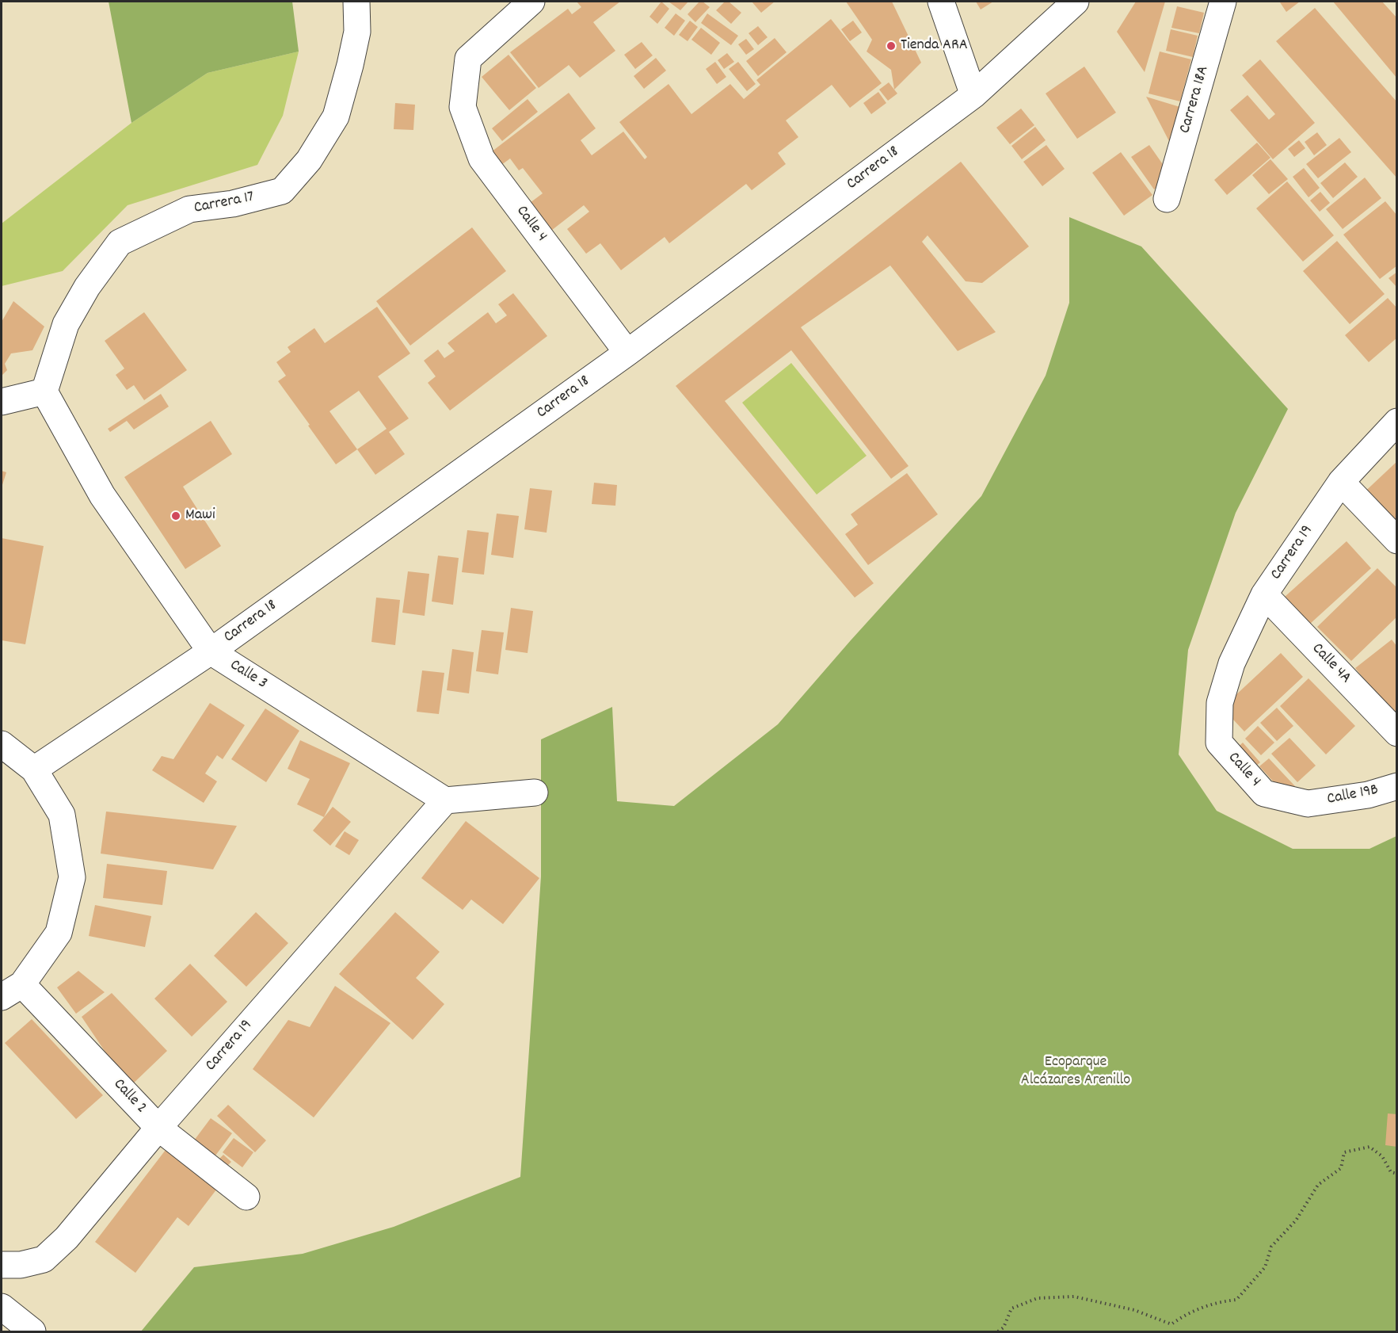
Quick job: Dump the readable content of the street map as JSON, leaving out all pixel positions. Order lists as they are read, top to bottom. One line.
{"streets":{"street":["Carrera 18A","Carrera 18","Carrera 17","Calle 4","Carrera 19","Calle 4A","Calle 3","Calle 19B","Calle 2"]},"crossings":[["Carrera 18","Calle 4"],["Carrera 18","Calle 3"],["Carrera 17","Calle 3"],["Calle 4","Carrera 19"],["Calle 4","Calle 19B"],["Carrera 19","Calle 4A"],["Carrera 19","Calle 3"],["Carrera 19","Calle 2"]],"parks":["Ecoparque Alcázares Arenillo"],"places":["Tienda ARA","Mawi"]}
